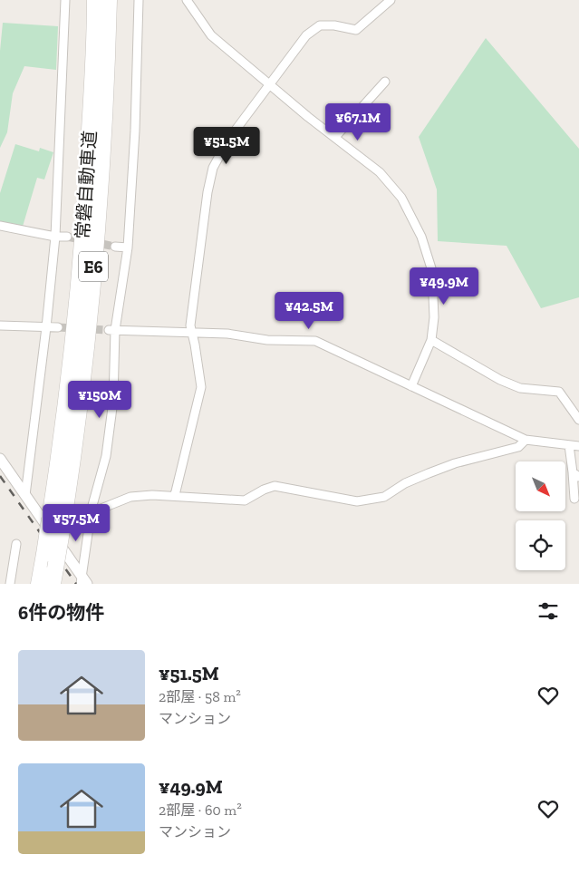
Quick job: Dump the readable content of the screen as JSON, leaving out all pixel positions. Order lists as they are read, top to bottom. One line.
{"streets":{"highway":["常磐自動車道","E6"]},"north":"bottom right","page":{"price":["¥67.1M","¥51.5M","¥49.9M","¥42.5M","¥150M","¥57.5M"],"heading":"6件の物件","list":[{"name":"¥51.5M","note":"2部屋 · 58 m² · マンション"},{"name":"¥49.9M","note":"2部屋 · 60 m² · マンション"}]}}
